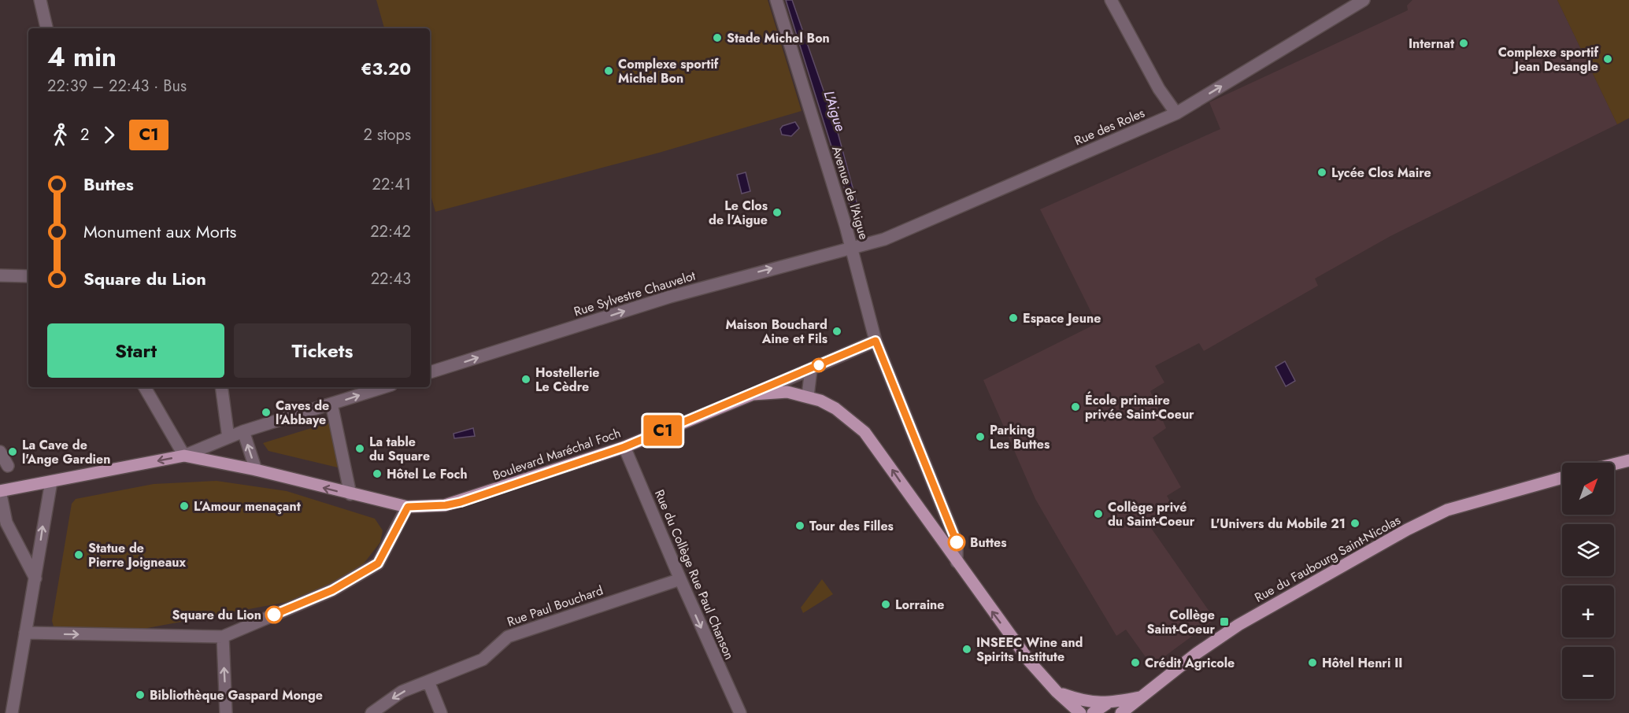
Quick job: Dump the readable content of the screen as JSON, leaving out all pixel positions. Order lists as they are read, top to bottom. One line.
{"streets":{"main road":["Boulevard Maréchal Foch","Rue du Faubourg Saint-Nicolas"],"street":["Rue des Roles","Avenue de l'Aigue","Rue Sylvestre Chauvelot","Rue du Collège Rue Paul Chanson","Rue Paul Bouchard"]},"crossings":[["Rue des Roles","Avenue de l'Aigue"],["Rue des Roles","Rue Sylvestre Chauvelot"],["Avenue de l'Aigue","Rue Sylvestre Chauvelot"],["Avenue de l'Aigue","Boulevard Maréchal Foch"],["Boulevard Maréchal Foch","Rue du Collège Rue Paul Chanson"],["Rue du Collège Rue Paul Chanson","Rue Paul Bouchard"]],"one_way":["Rue des Roles","Rue Sylvestre Chauvelot","Boulevard Maréchal Foch","Rue du Collège Rue Paul Chanson"],"water":["L'Aigue"],"places":{"other":["Stade Michel Bon","Internat","Complexe sportif Jean Desangle","Complexe sportif Michel Bon","Lycée Clos Maire","Le Clos de l'Aigue","Espace Jeune","Maison Bouchard Aine et Fils","Hostellerie Le Cèdre","École primaire privée Saint-Coeur","Caves de l'Abbaye","Parking Les Buttes","La table du Square","La Cave de l'Ange Gardien","Hôtel Le Foch","L’Amour menaçant","Collège privé du Saint-Coeur","L'Univers du Mobile 21","Tour des Filles","Buttes","Statue de Pierre Joigneaux","Lorraine","Square du Lion","INSEEC Wine and Spirits Institute","Crédit Agricole","Hôtel Henri II","Bibliothèque Gaspard Monge"],"transit":["Collège Saint-Coeur"]},"lines":["bus line C1"],"north":"top right","page":{"on_map":"C1","heading":["4 min","22:39 – 22:43 · Bus","€3.20"],"legs":["2","C1","2 stops"],"list":[{"name":"Buttes","value":"22:41"},{"name":"Monument aux Morts","value":"22:42"},{"name":"Square du Lion","value":"22:43"}],"buttons":["Start","Tickets"],"map_buttons":["+","−"]}}
